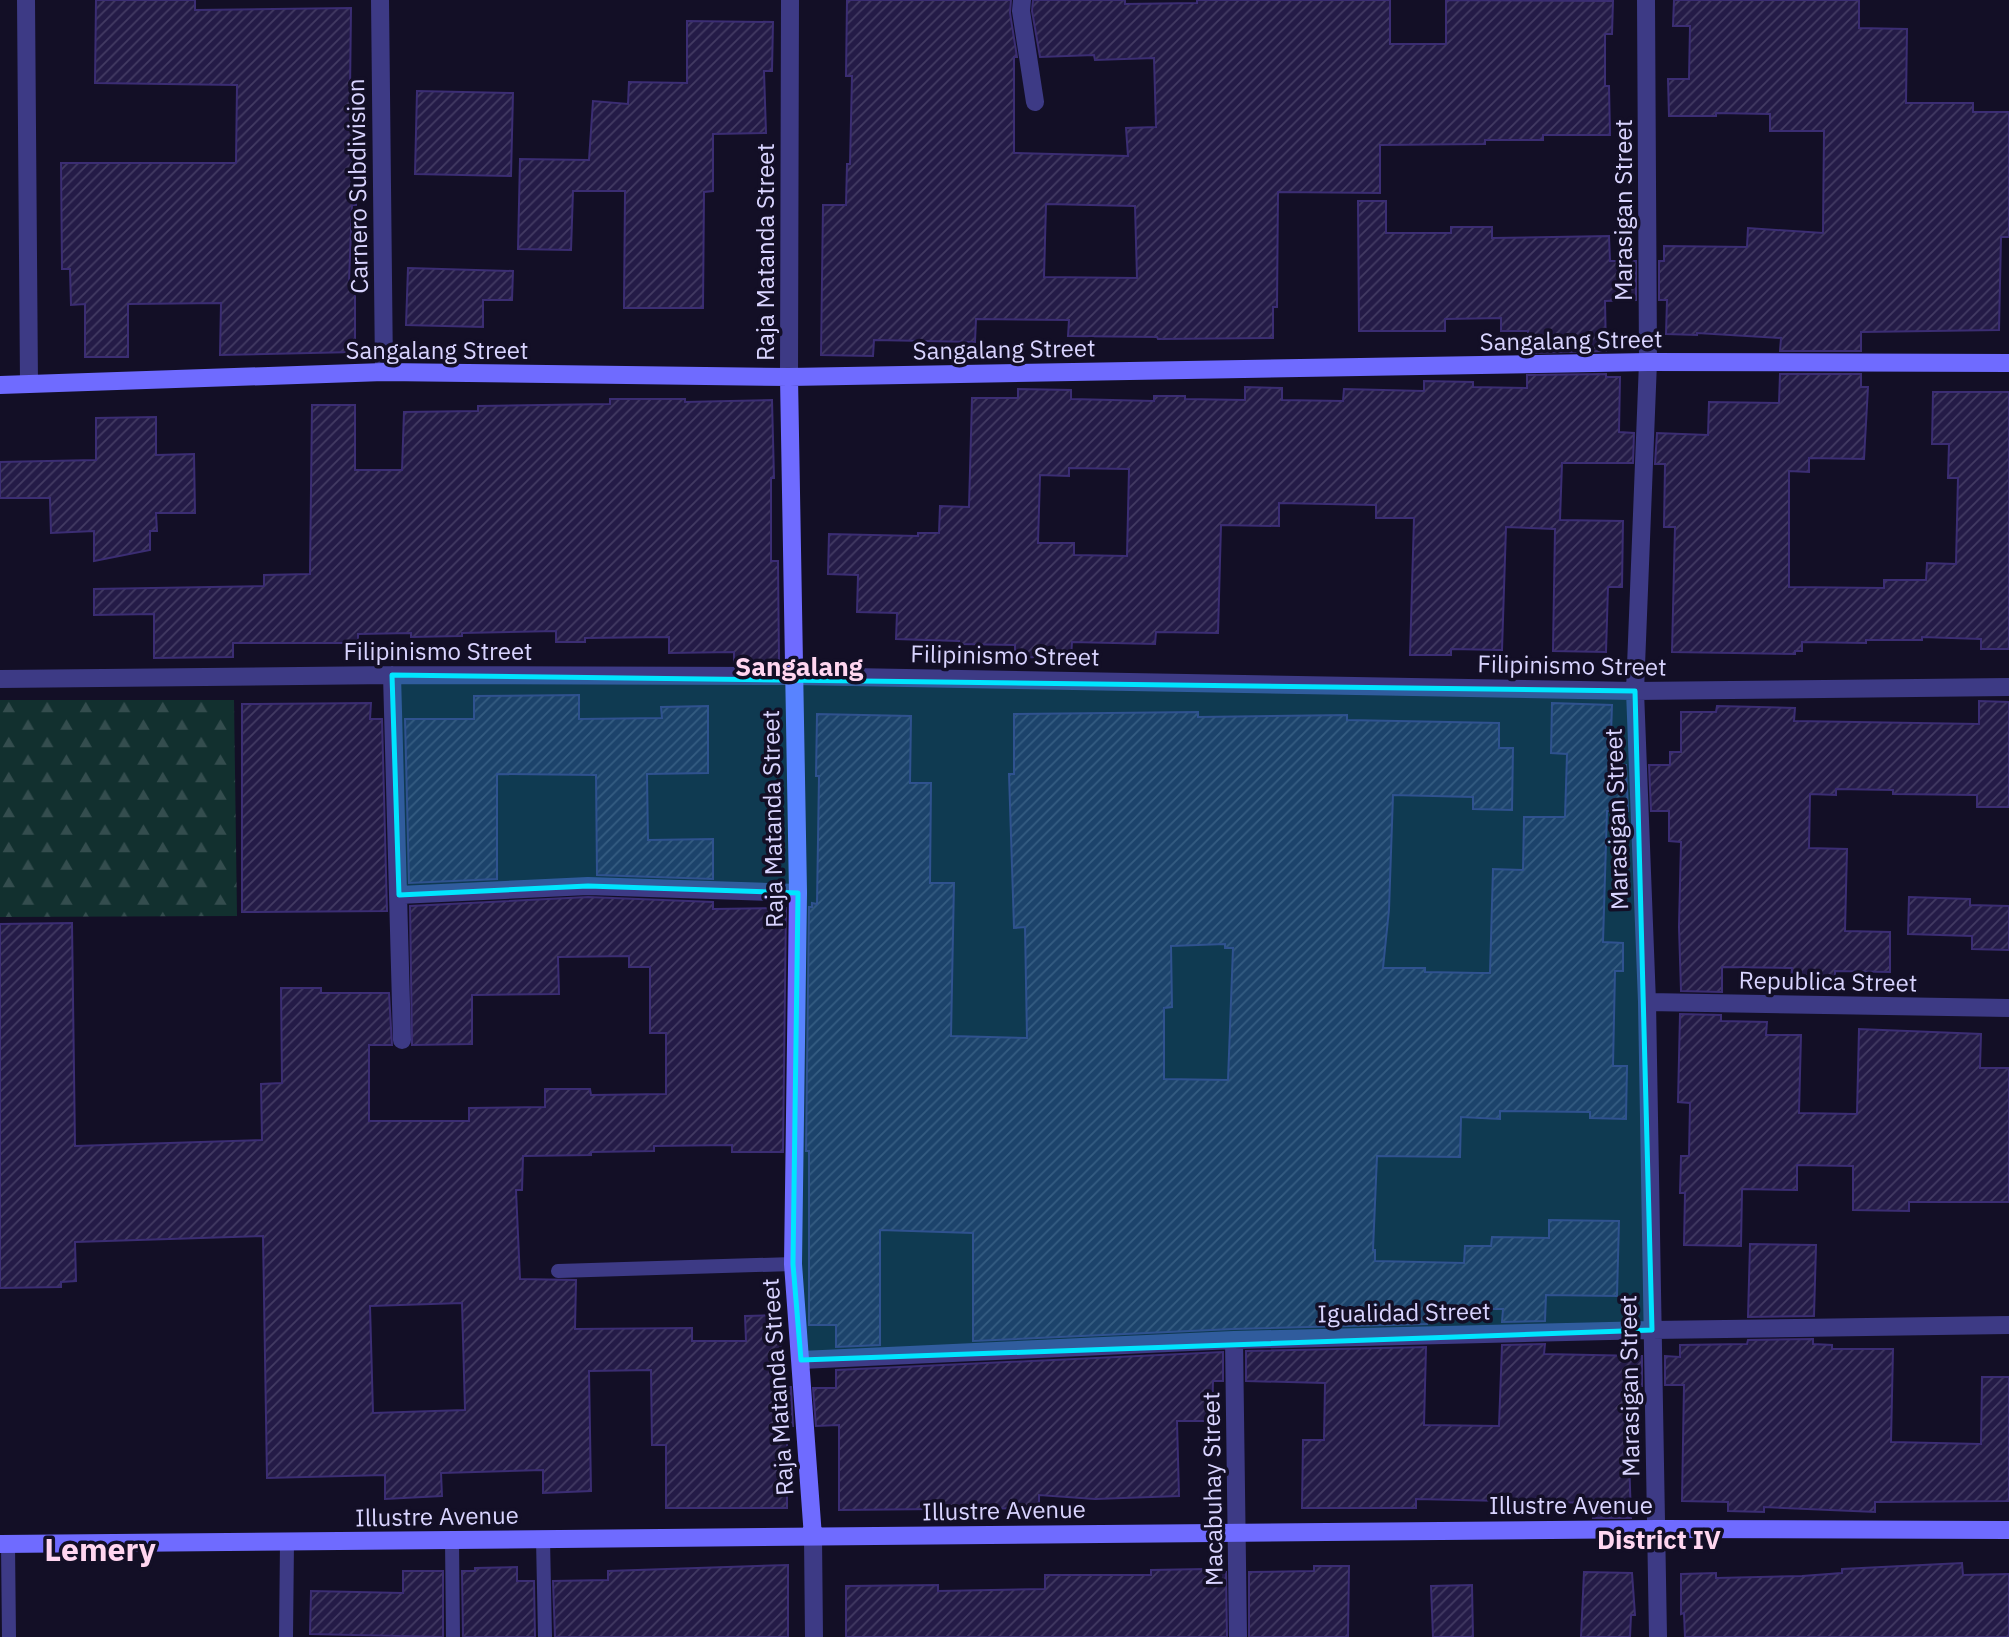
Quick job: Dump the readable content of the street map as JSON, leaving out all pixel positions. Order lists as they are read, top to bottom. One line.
{"streets":{"street":["Carnero Subdivision","Marasigan Street","Raja Matanda Street","Sangalang Street","Filipinismo Street","Republica Street","Igualidad Street","Macabuhay Street","Illustre Avenue"]},"crossings":[["Carnero Subdivision","Sangalang Street"],["Marasigan Street","Sangalang Street"],["Marasigan Street","Filipinismo Street"],["Marasigan Street","Republica Street"],["Marasigan Street","Igualidad Street"],["Marasigan Street","Illustre Avenue"],["Raja Matanda Street","Sangalang Street"],["Raja Matanda Street","Filipinismo Street"],["Raja Matanda Street","Igualidad Street"],["Raja Matanda Street","Illustre Avenue"],["Igualidad Street","Macabuhay Street"],["Macabuhay Street","Illustre Avenue"]],"districts":["Sangalang","District IV","Lemery"]}
